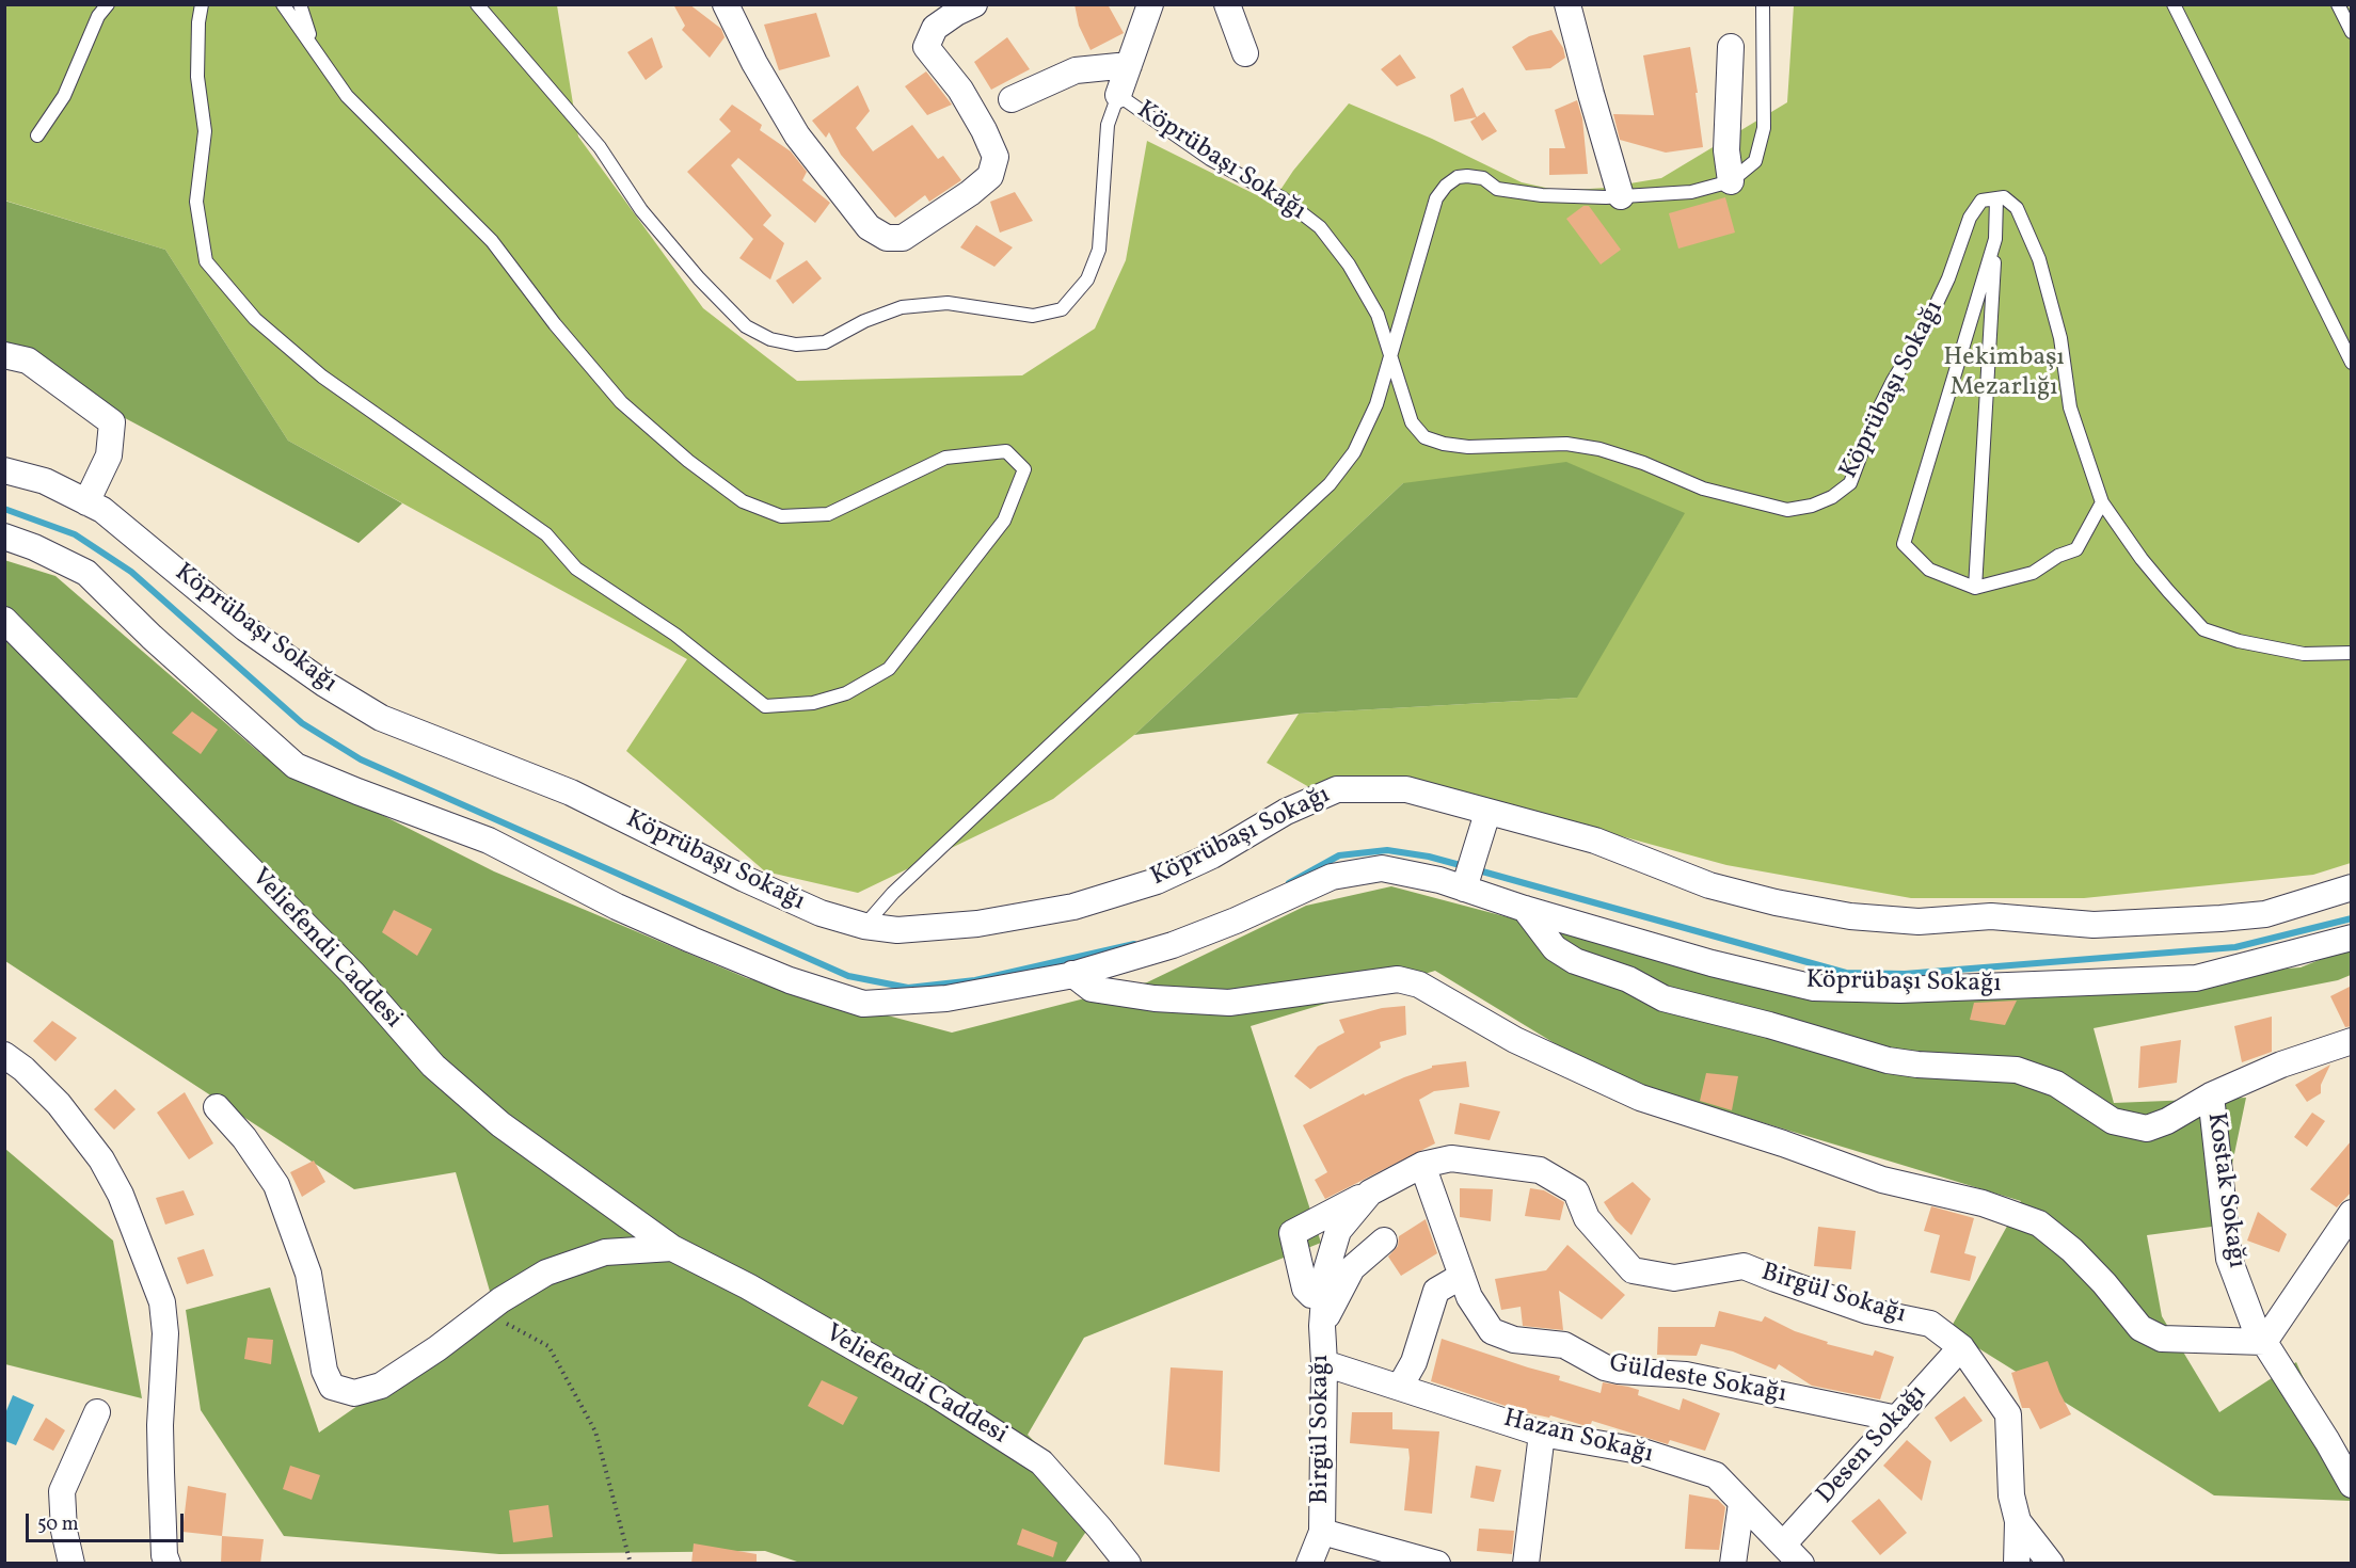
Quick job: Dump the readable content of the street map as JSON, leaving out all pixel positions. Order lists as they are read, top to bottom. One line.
{"streets":{"street":["Köprübaşı Sokağı","Veliefendi Caddesi","Kostak Sokağı","Birgül Sokağı","Güldeste Sokağı","Hazan Sokağı","Desen Sokağı"]},"crossings":[["Birgül Sokağı","Güldeste Sokağı"],["Birgül Sokağı","Hazan Sokağı"],["Birgül Sokağı","Desen Sokağı"],["Güldeste Sokağı","Desen Sokağı"],["Hazan Sokağı","Desen Sokağı"]],"parks":["Hekimbaşı Mezarlığı"],"scale_bar":"50 m"}
